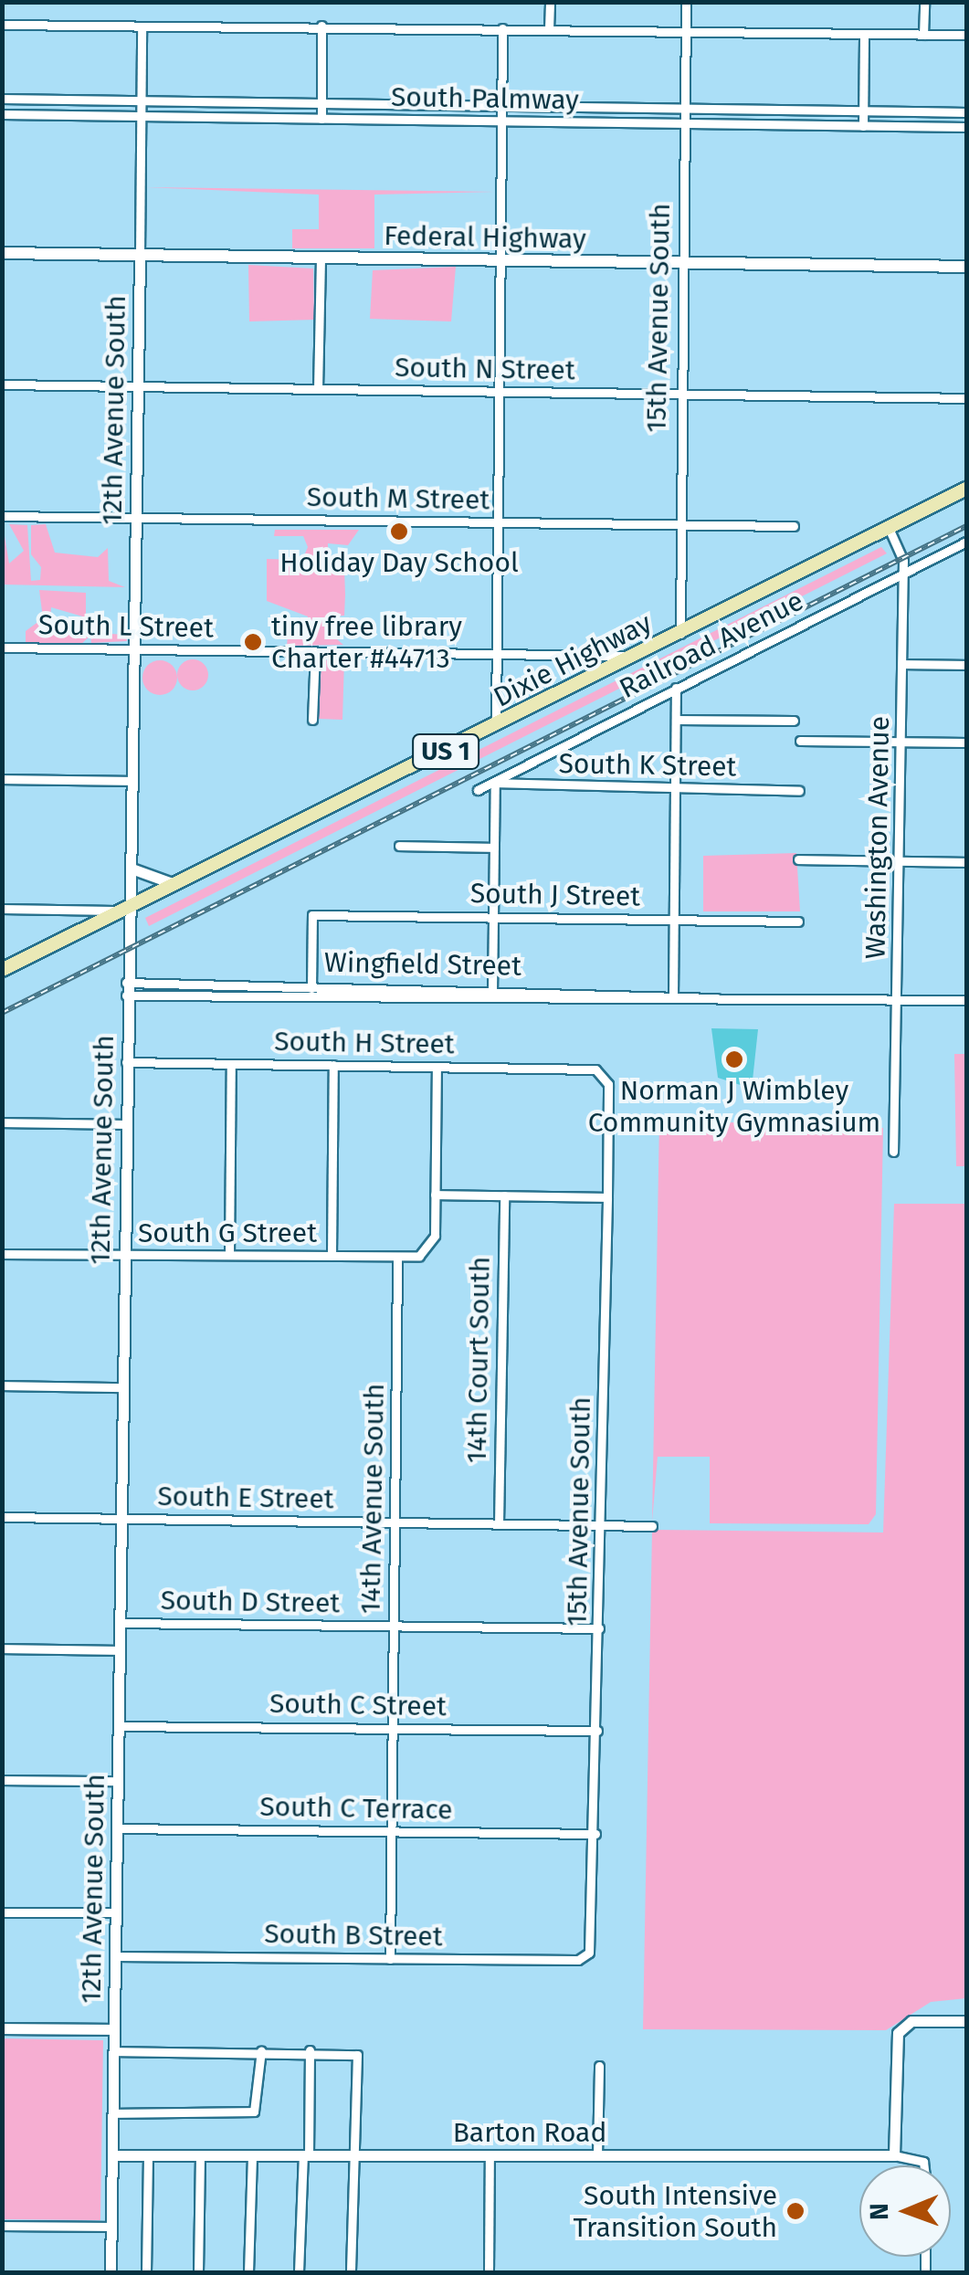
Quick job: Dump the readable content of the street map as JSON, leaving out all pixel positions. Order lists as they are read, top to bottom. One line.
{"streets":{"main road":["Federal Highway","Dixie Highway","US 1"],"street":["South Palmway","15th Avenue South","South N Street","12th Avenue South","South M Street","South L Street","Railroad Avenue","South K Street","Washington Avenue","South J Street","Wingfield Street","South H Street","South G Street","14th Court South","South E Street","14th Avenue South","South D Street","South C Street","South C Terrace","South B Street","Barton Road"]},"crossings":[["South Palmway","15th Avenue South"],["South Palmway","12th Avenue South"],["Federal Highway","15th Avenue South"],["Federal Highway","12th Avenue South"],["15th Avenue South","South N Street"],["15th Avenue South","South M Street"],["15th Avenue South","Dixie Highway"],["15th Avenue South","South H Street"],["15th Avenue South","South E Street"],["15th Avenue South","South D Street"],["15th Avenue South","South C Street"],["15th Avenue South","South C Terrace"],["15th Avenue South","South B Street"],["South N Street","12th Avenue South"],["12th Avenue South","South M Street"],["12th Avenue South","South L Street"],["12th Avenue South","Dixie Highway"],["12th Avenue South","Wingfield Street"],["12th Avenue South","South H Street"],["12th Avenue South","South G Street"],["12th Avenue South","South E Street"],["12th Avenue South","South D Street"],["12th Avenue South","South C Street"],["12th Avenue South","South C Terrace"],["12th Avenue South","South B Street"],["12th Avenue South","Barton Road"],["South L Street","Dixie Highway"],["Railroad Avenue","South K Street"],["Railroad Avenue","Washington Avenue"],["Dixie Highway","Washington Avenue"],["Washington Avenue","Wingfield Street"],["South J Street","Wingfield Street"],["South G Street","14th Avenue South"],["14th Court South","South E Street"],["South E Street","14th Avenue South"],["14th Avenue South","South D Street"],["14th Avenue South","South C Street"],["14th Avenue South","South C Terrace"],["14th Avenue South","South B Street"]],"places":["Holiday Day School","tiny free library Charter #44713","Norman J Wimbley Community Gymnasium","South Intensive Transition South"],"north":"left"}
